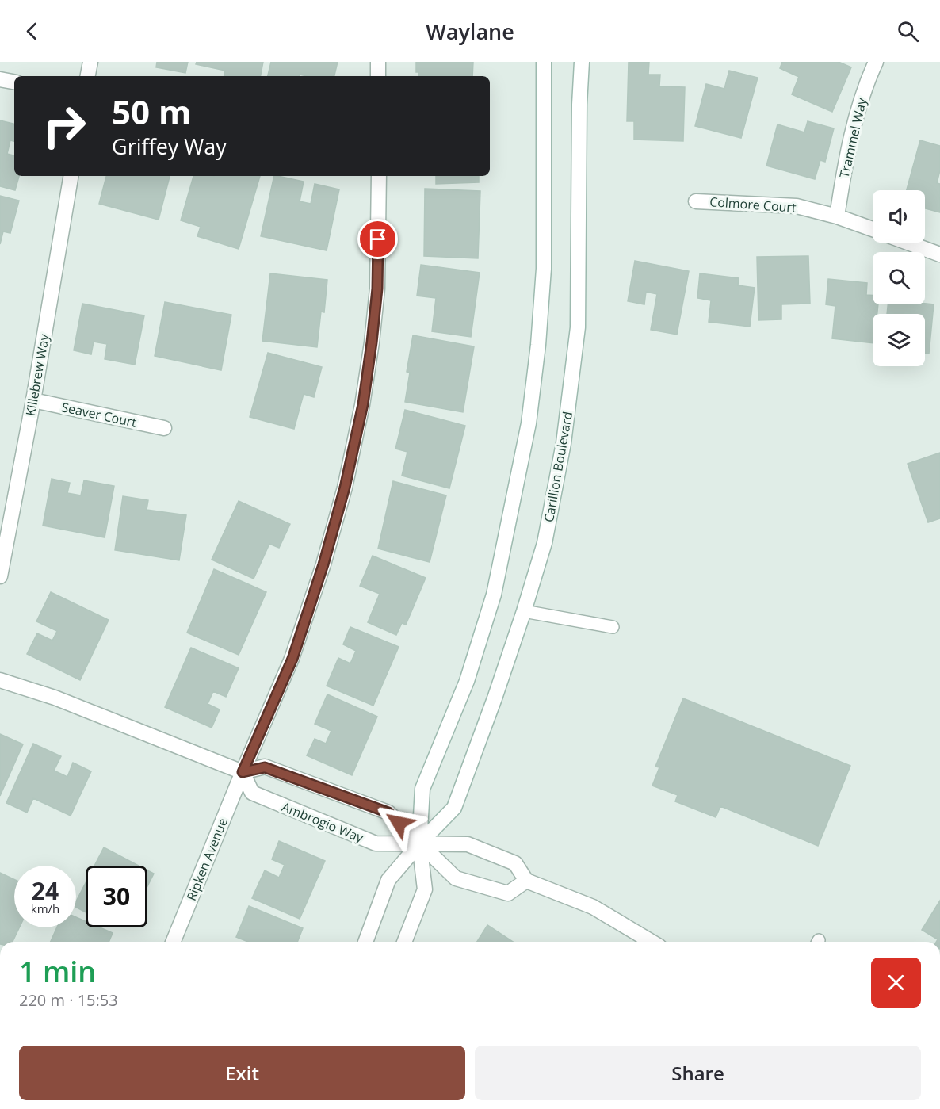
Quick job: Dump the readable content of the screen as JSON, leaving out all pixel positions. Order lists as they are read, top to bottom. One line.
{"streets":{"street":["Trammel Way","Colmore Court","Killebrew Way","Seaver Court","Carillion Boulevard","Ambrogio Way","Ripken Avenue"]},"crossings":[["Trammel Way","Colmore Court"],["Killebrew Way","Seaver Court"],["Carillion Boulevard","Ambrogio Way"],["Ambrogio Way","Ripken Avenue"]],"page":{"header":"Waylane","turn":["50 m","Griffey Way"],"speed":"24 km/h","limit":"30","heading":["1 min","220 m · 15:53"],"buttons":["Exit","Share"]}}
